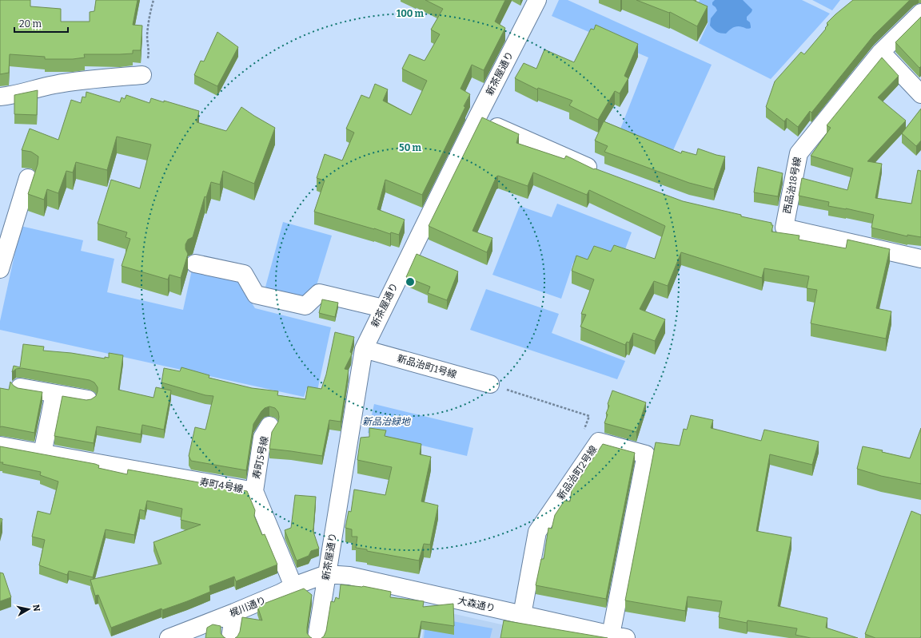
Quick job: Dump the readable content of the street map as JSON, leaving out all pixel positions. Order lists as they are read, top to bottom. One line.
{"streets":{"street":["新茶屋通り","西品治18号線","新品治町1号線","寿町5号線","新品治町2号線","寿町4号線","大森通り","梶川通り"]},"crossings":[["新茶屋通り","新品治町1号線"],["新茶屋通り","大森通り"],["新茶屋通り","梶川通り"],["寿町5号線","寿町4号線"],["新品治町2号線","大森通り"],["寿町4号線","梶川通り"],["大森通り","梶川通り"]],"parks":["新品治緑地"],"scale_bar":"20 m","north":"right","rings":["100 m","50 m"]}
